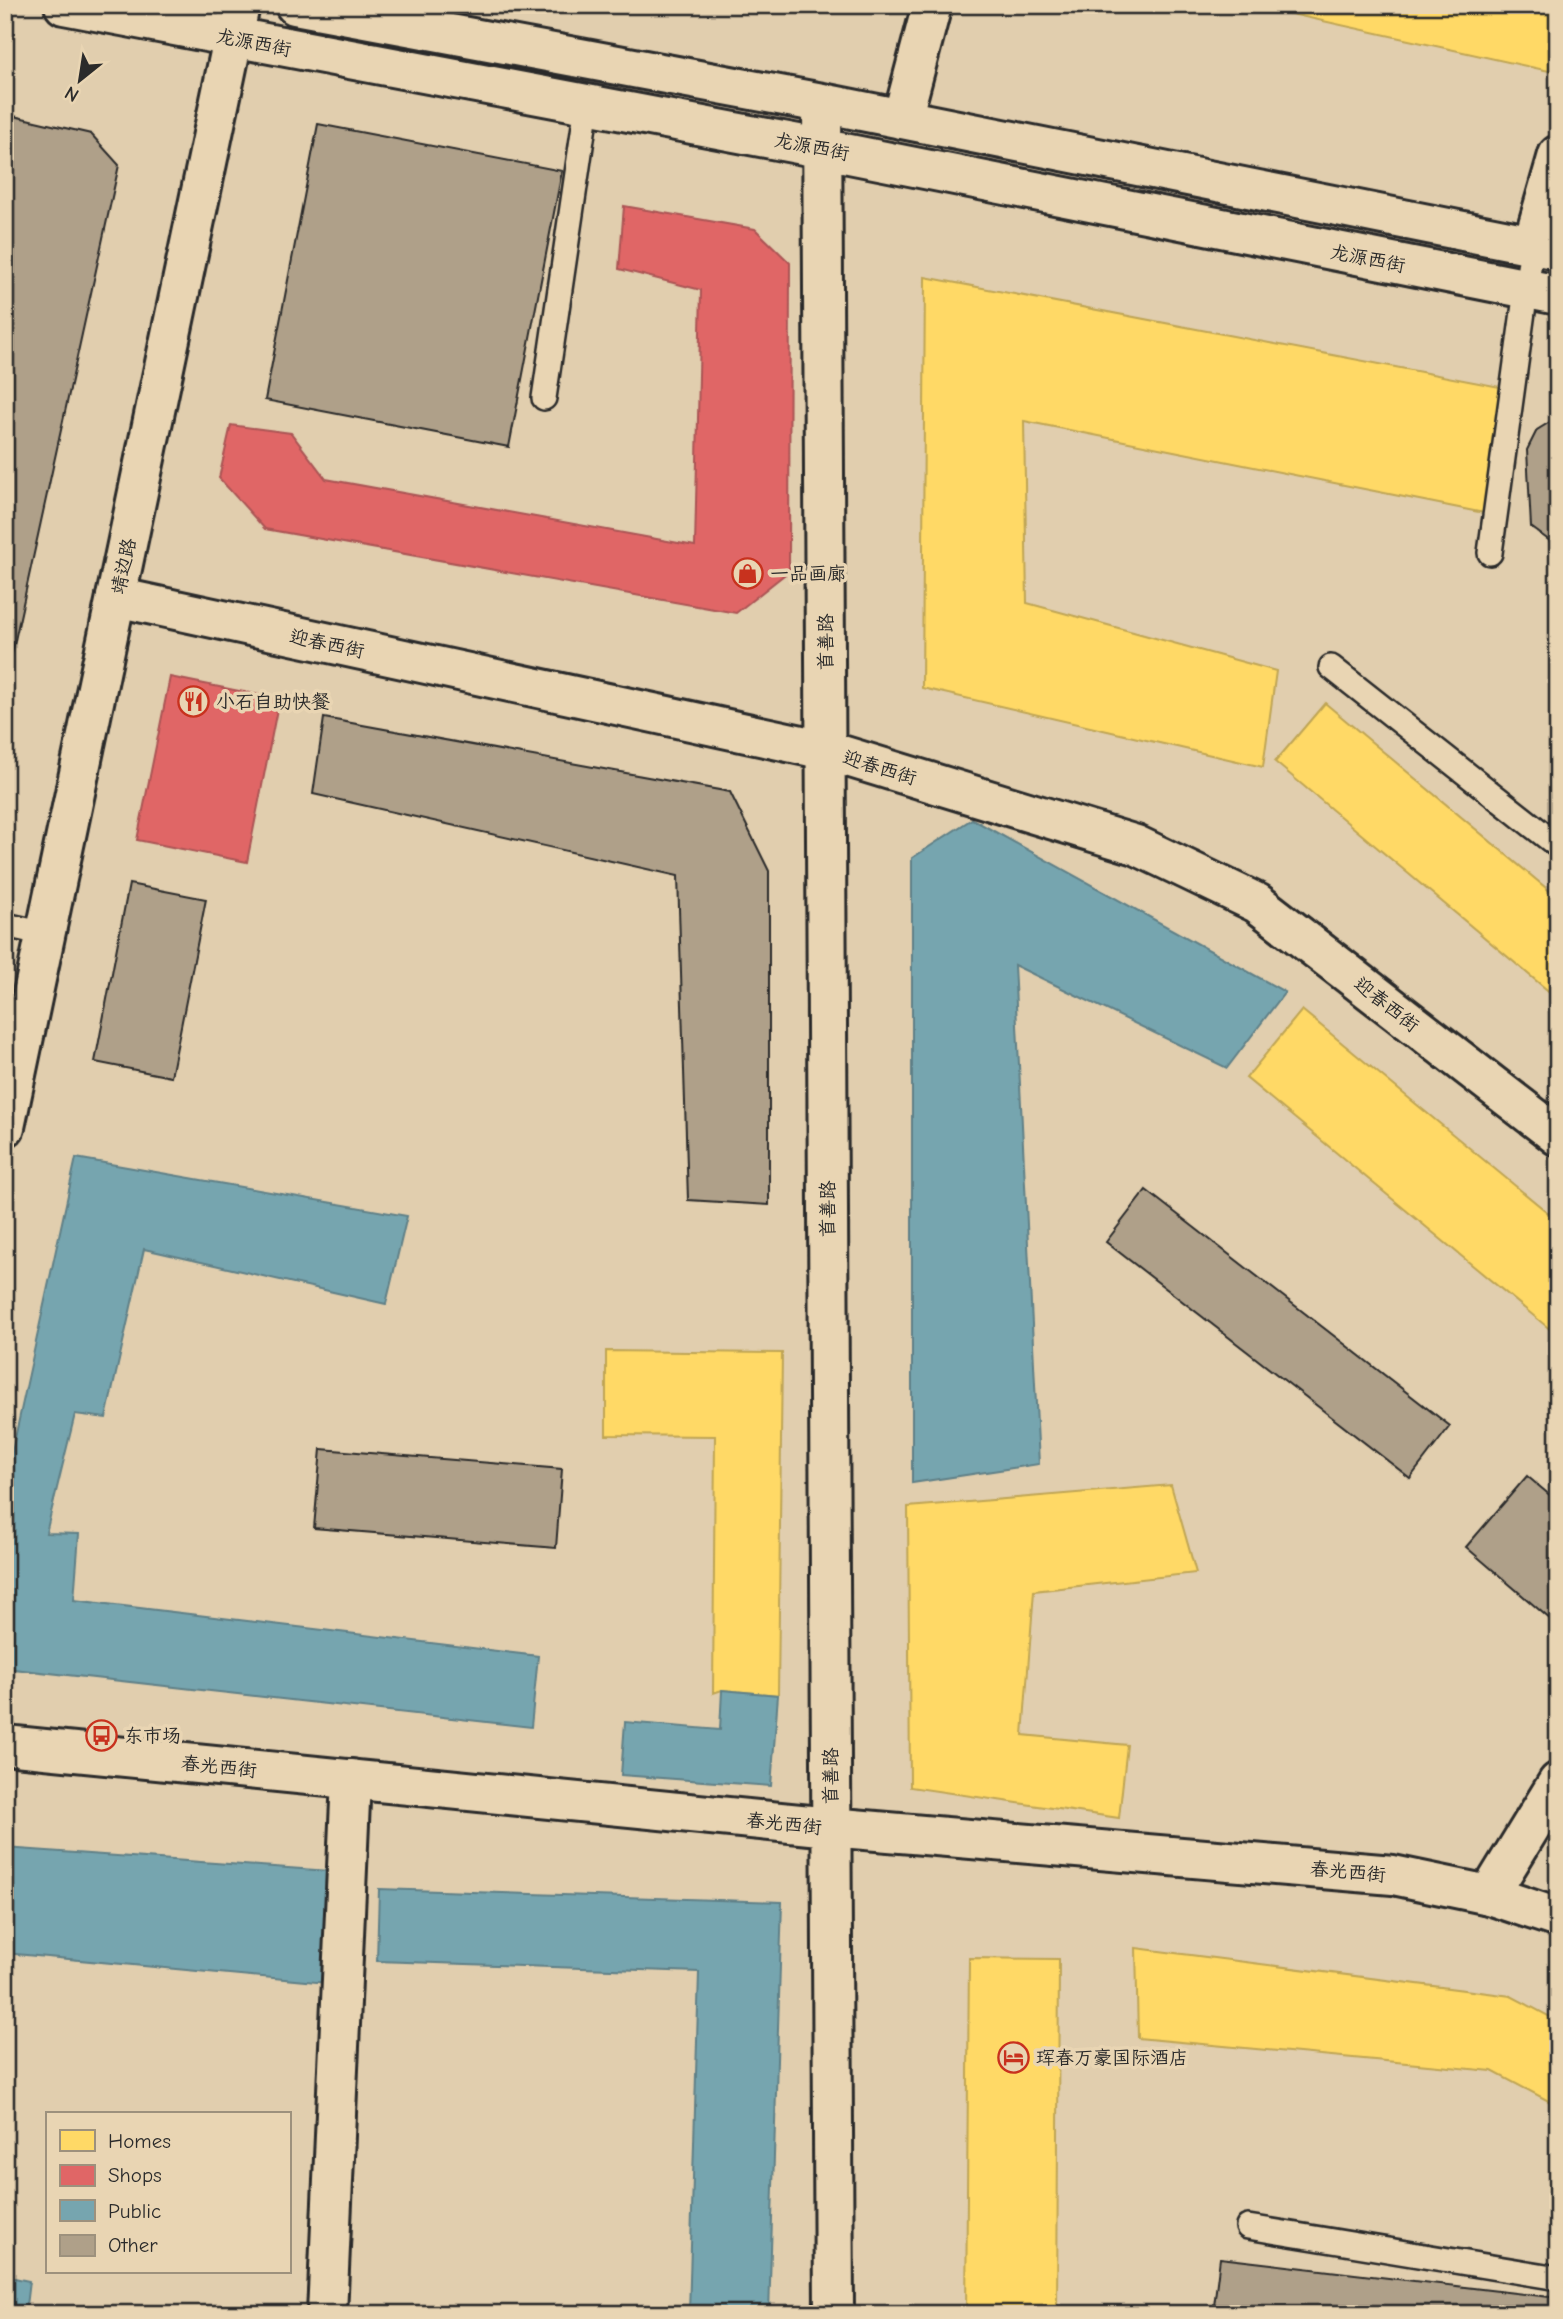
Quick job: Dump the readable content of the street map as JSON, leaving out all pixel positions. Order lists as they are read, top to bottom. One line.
{"streets":{"street":["龙源西街","靖边路","首善路","迎春西街","春光西街"]},"crossings":[["龙源西街","靖边路"],["龙源西街","首善路"],["靖边路","迎春西街"],["首善路","迎春西街"],["首善路","春光西街"]],"places":{"shop":["一品画廊"],"restaurant":["小石自助快餐"],"bus stop":["东市场"],"hotel":["珲春万豪国际酒店"]},"legend":["Homes","Shops","Public","Other"],"north":"bottom left"}
